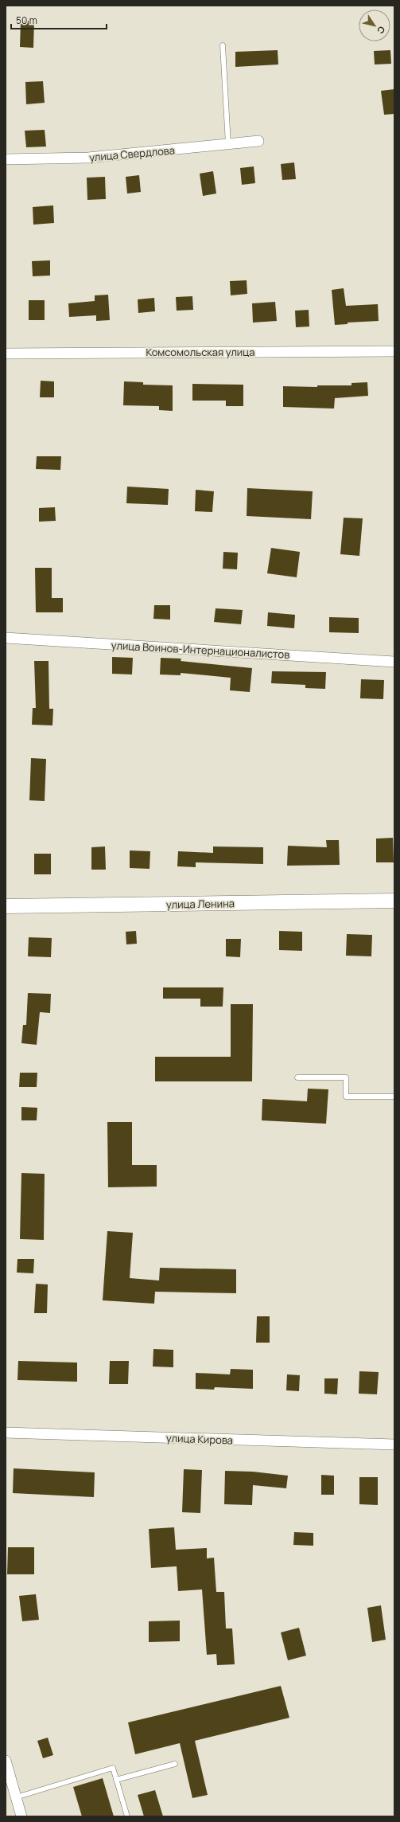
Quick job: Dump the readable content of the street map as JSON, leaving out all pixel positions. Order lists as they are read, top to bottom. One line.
{"streets":{"main road":["улица Ленина"],"street":["улица Свердлова","Комсомольская улица","улица Воинов-Интернационалистов","улица Кирова"]},"scale_bar":"50 m","north":"bottom right"}
